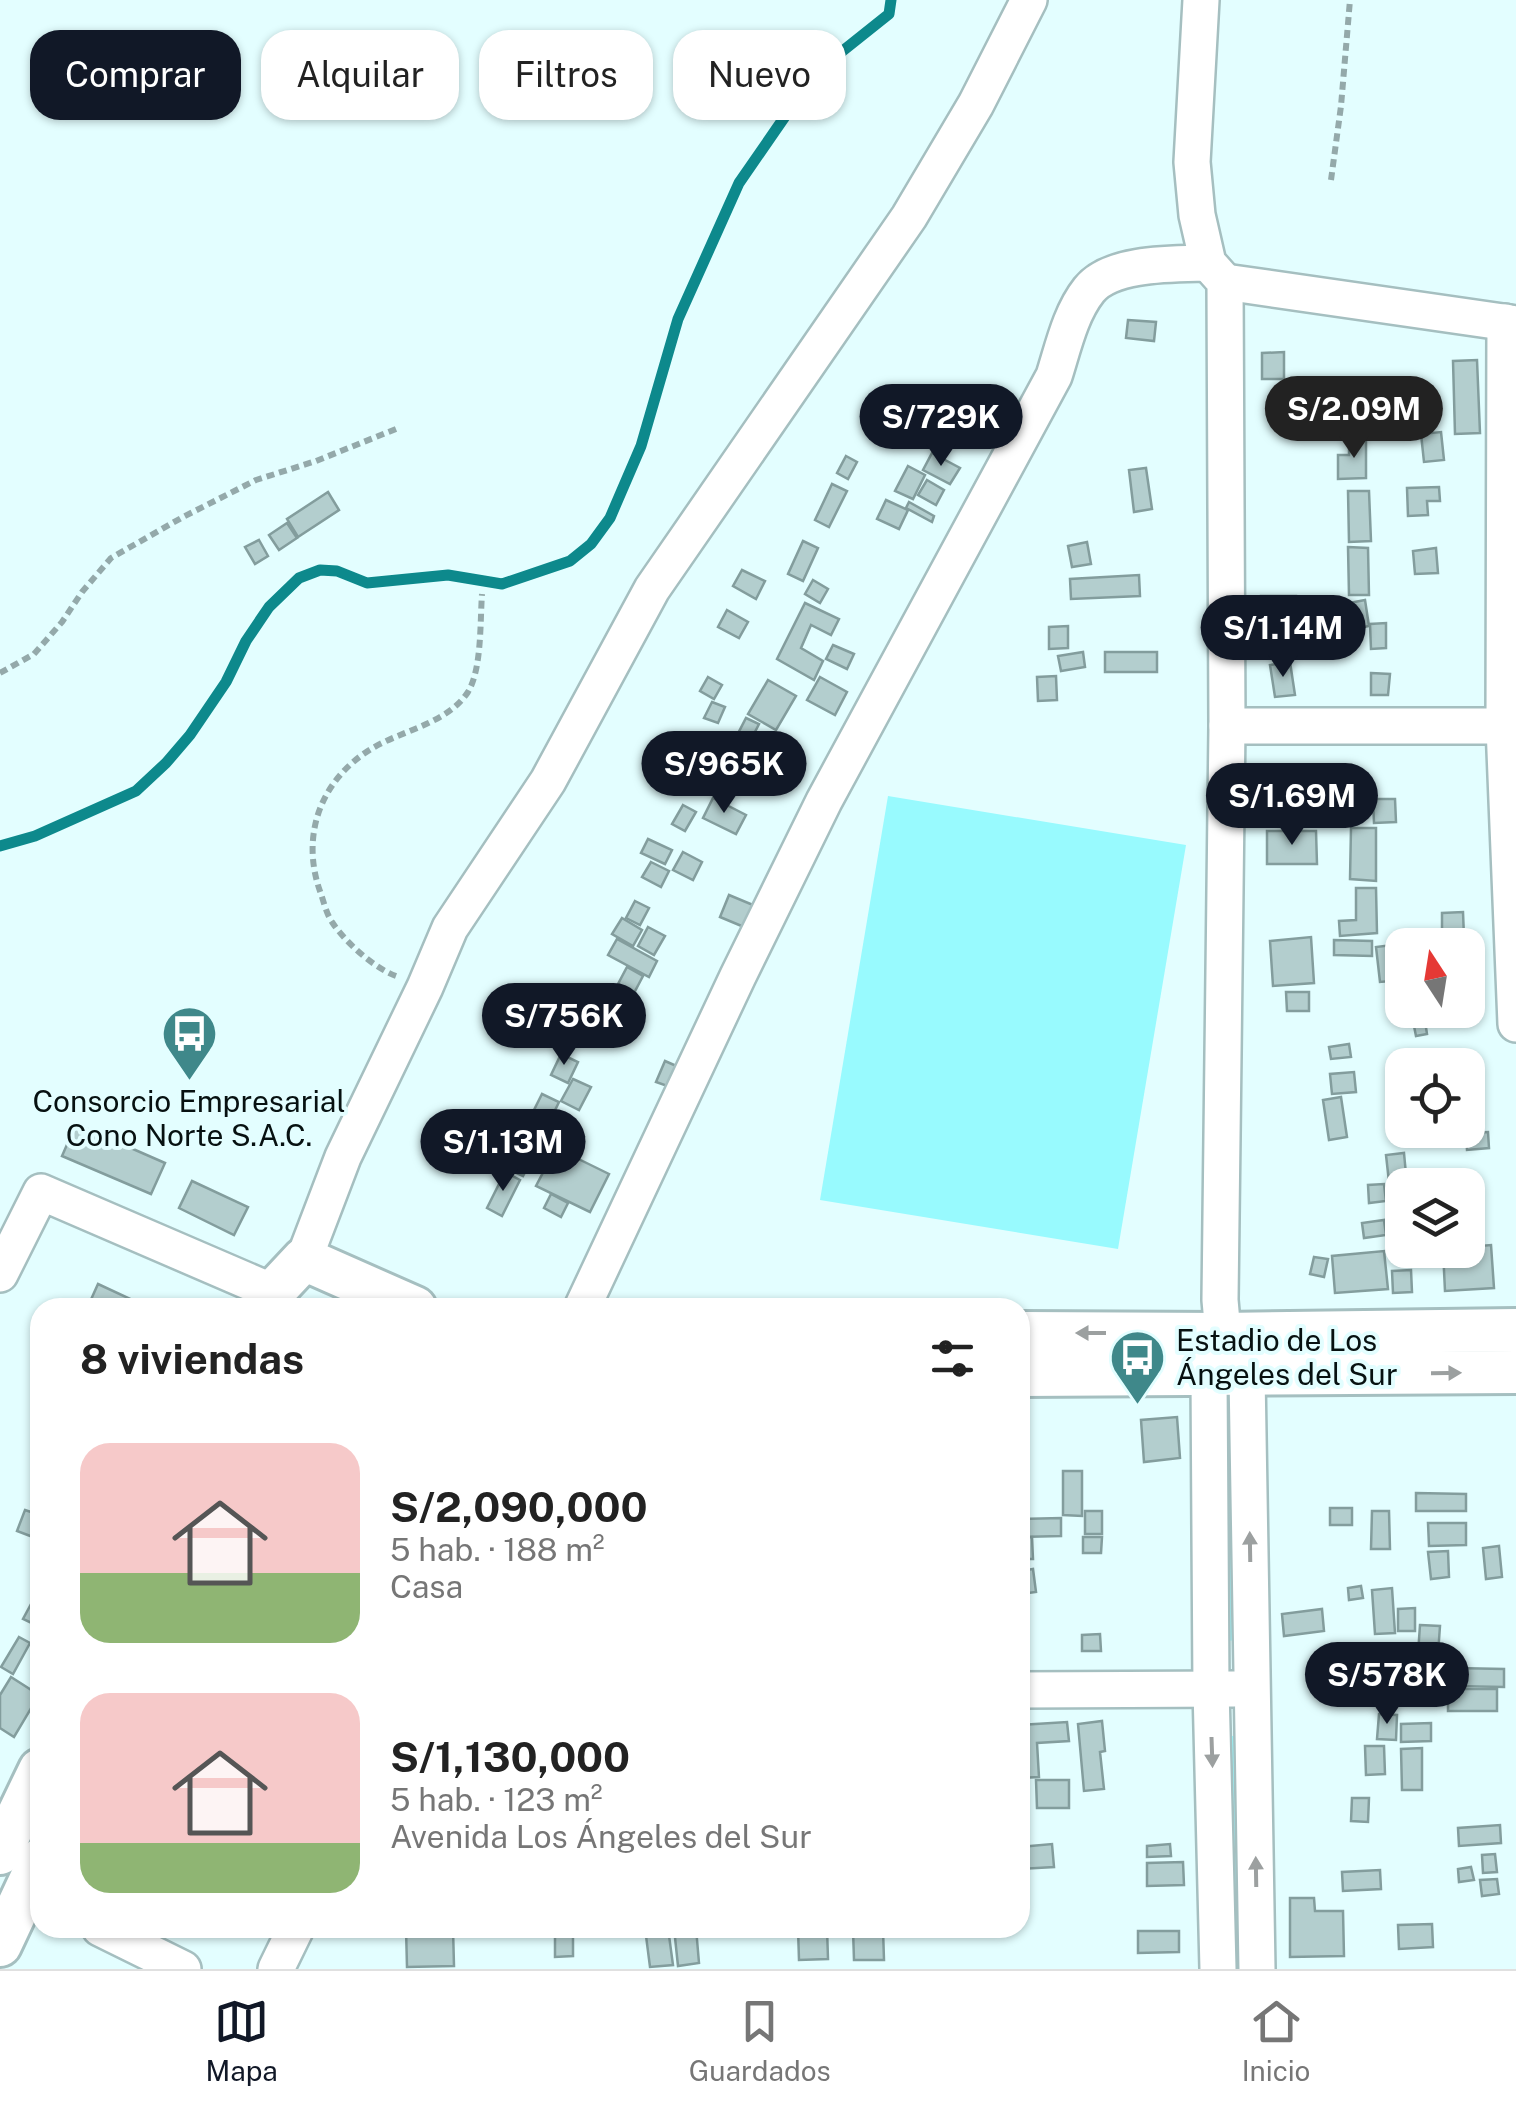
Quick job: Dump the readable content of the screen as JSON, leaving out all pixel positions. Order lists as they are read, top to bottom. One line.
{"places":{"bus stop":["Consorcio Empresarial Cono Norte S.A.C.","Estadio de Los Ángeles del Sur"]},"north":"top","page":{"chip":["Comprar","Alquilar","Filtros","Nuevo"],"price":["S/2.09M","S/729K","S/1.14M","S/965K","S/1.69M","S/756K","S/1.13M","S/578K"],"heading":"8 viviendas","list":[{"name":"S/2,090,000","note":"5 hab. · 188 m² · Casa"},{"name":"S/1,130,000","note":"5 hab. · 123 m² · Avenida Los Ángeles del Sur"}],"tabs":["Mapa","Guardados","Inicio"]}}
